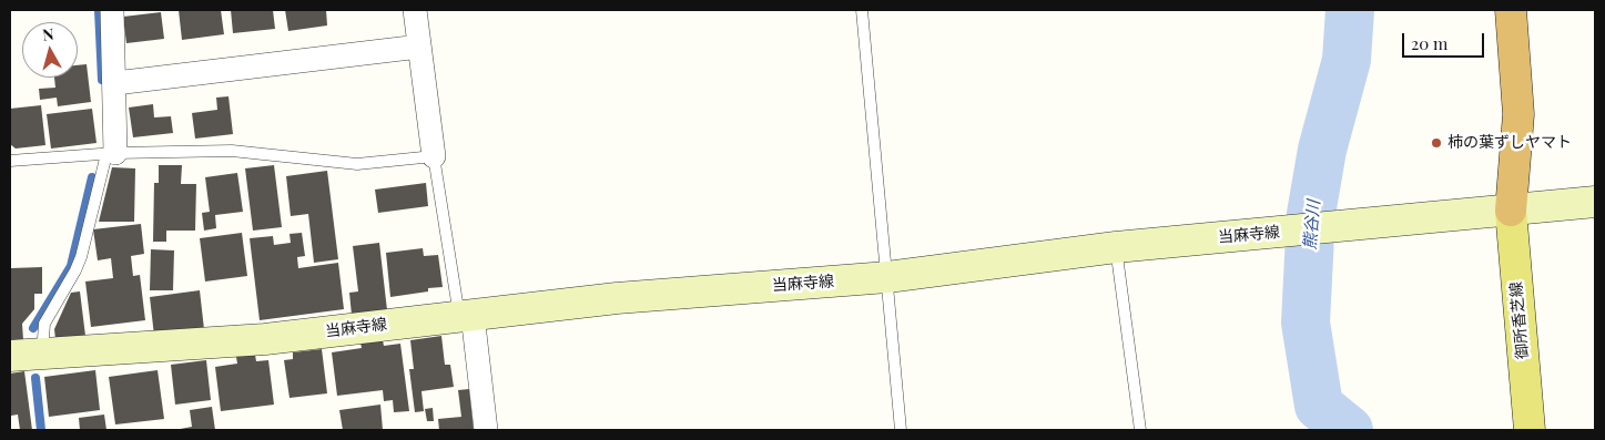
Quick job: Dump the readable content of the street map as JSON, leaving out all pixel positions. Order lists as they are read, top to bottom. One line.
{"streets":{"main road":["当麻寺線","御所香芝線"]},"crossings":[["当麻寺線","御所香芝線"]],"water":["熊谷川"],"places":["柿の葉ずしヤマト"],"scale_bar":"20 m","north":"top"}
